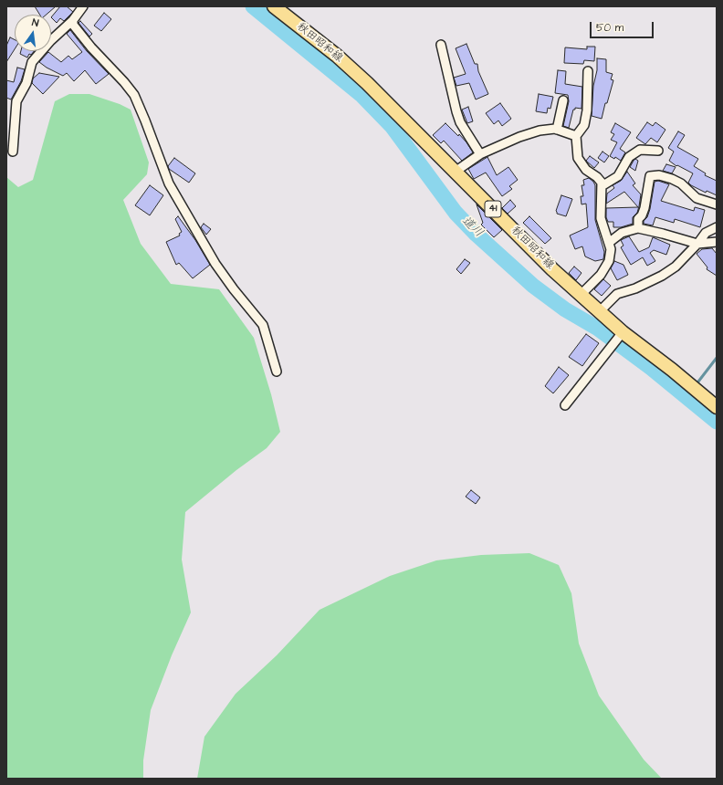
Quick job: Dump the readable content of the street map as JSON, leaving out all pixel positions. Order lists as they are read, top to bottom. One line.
{"streets":{"main road":["秋田昭和線","41"]},"water":["道川"],"scale_bar":"50 m","north":"top"}
